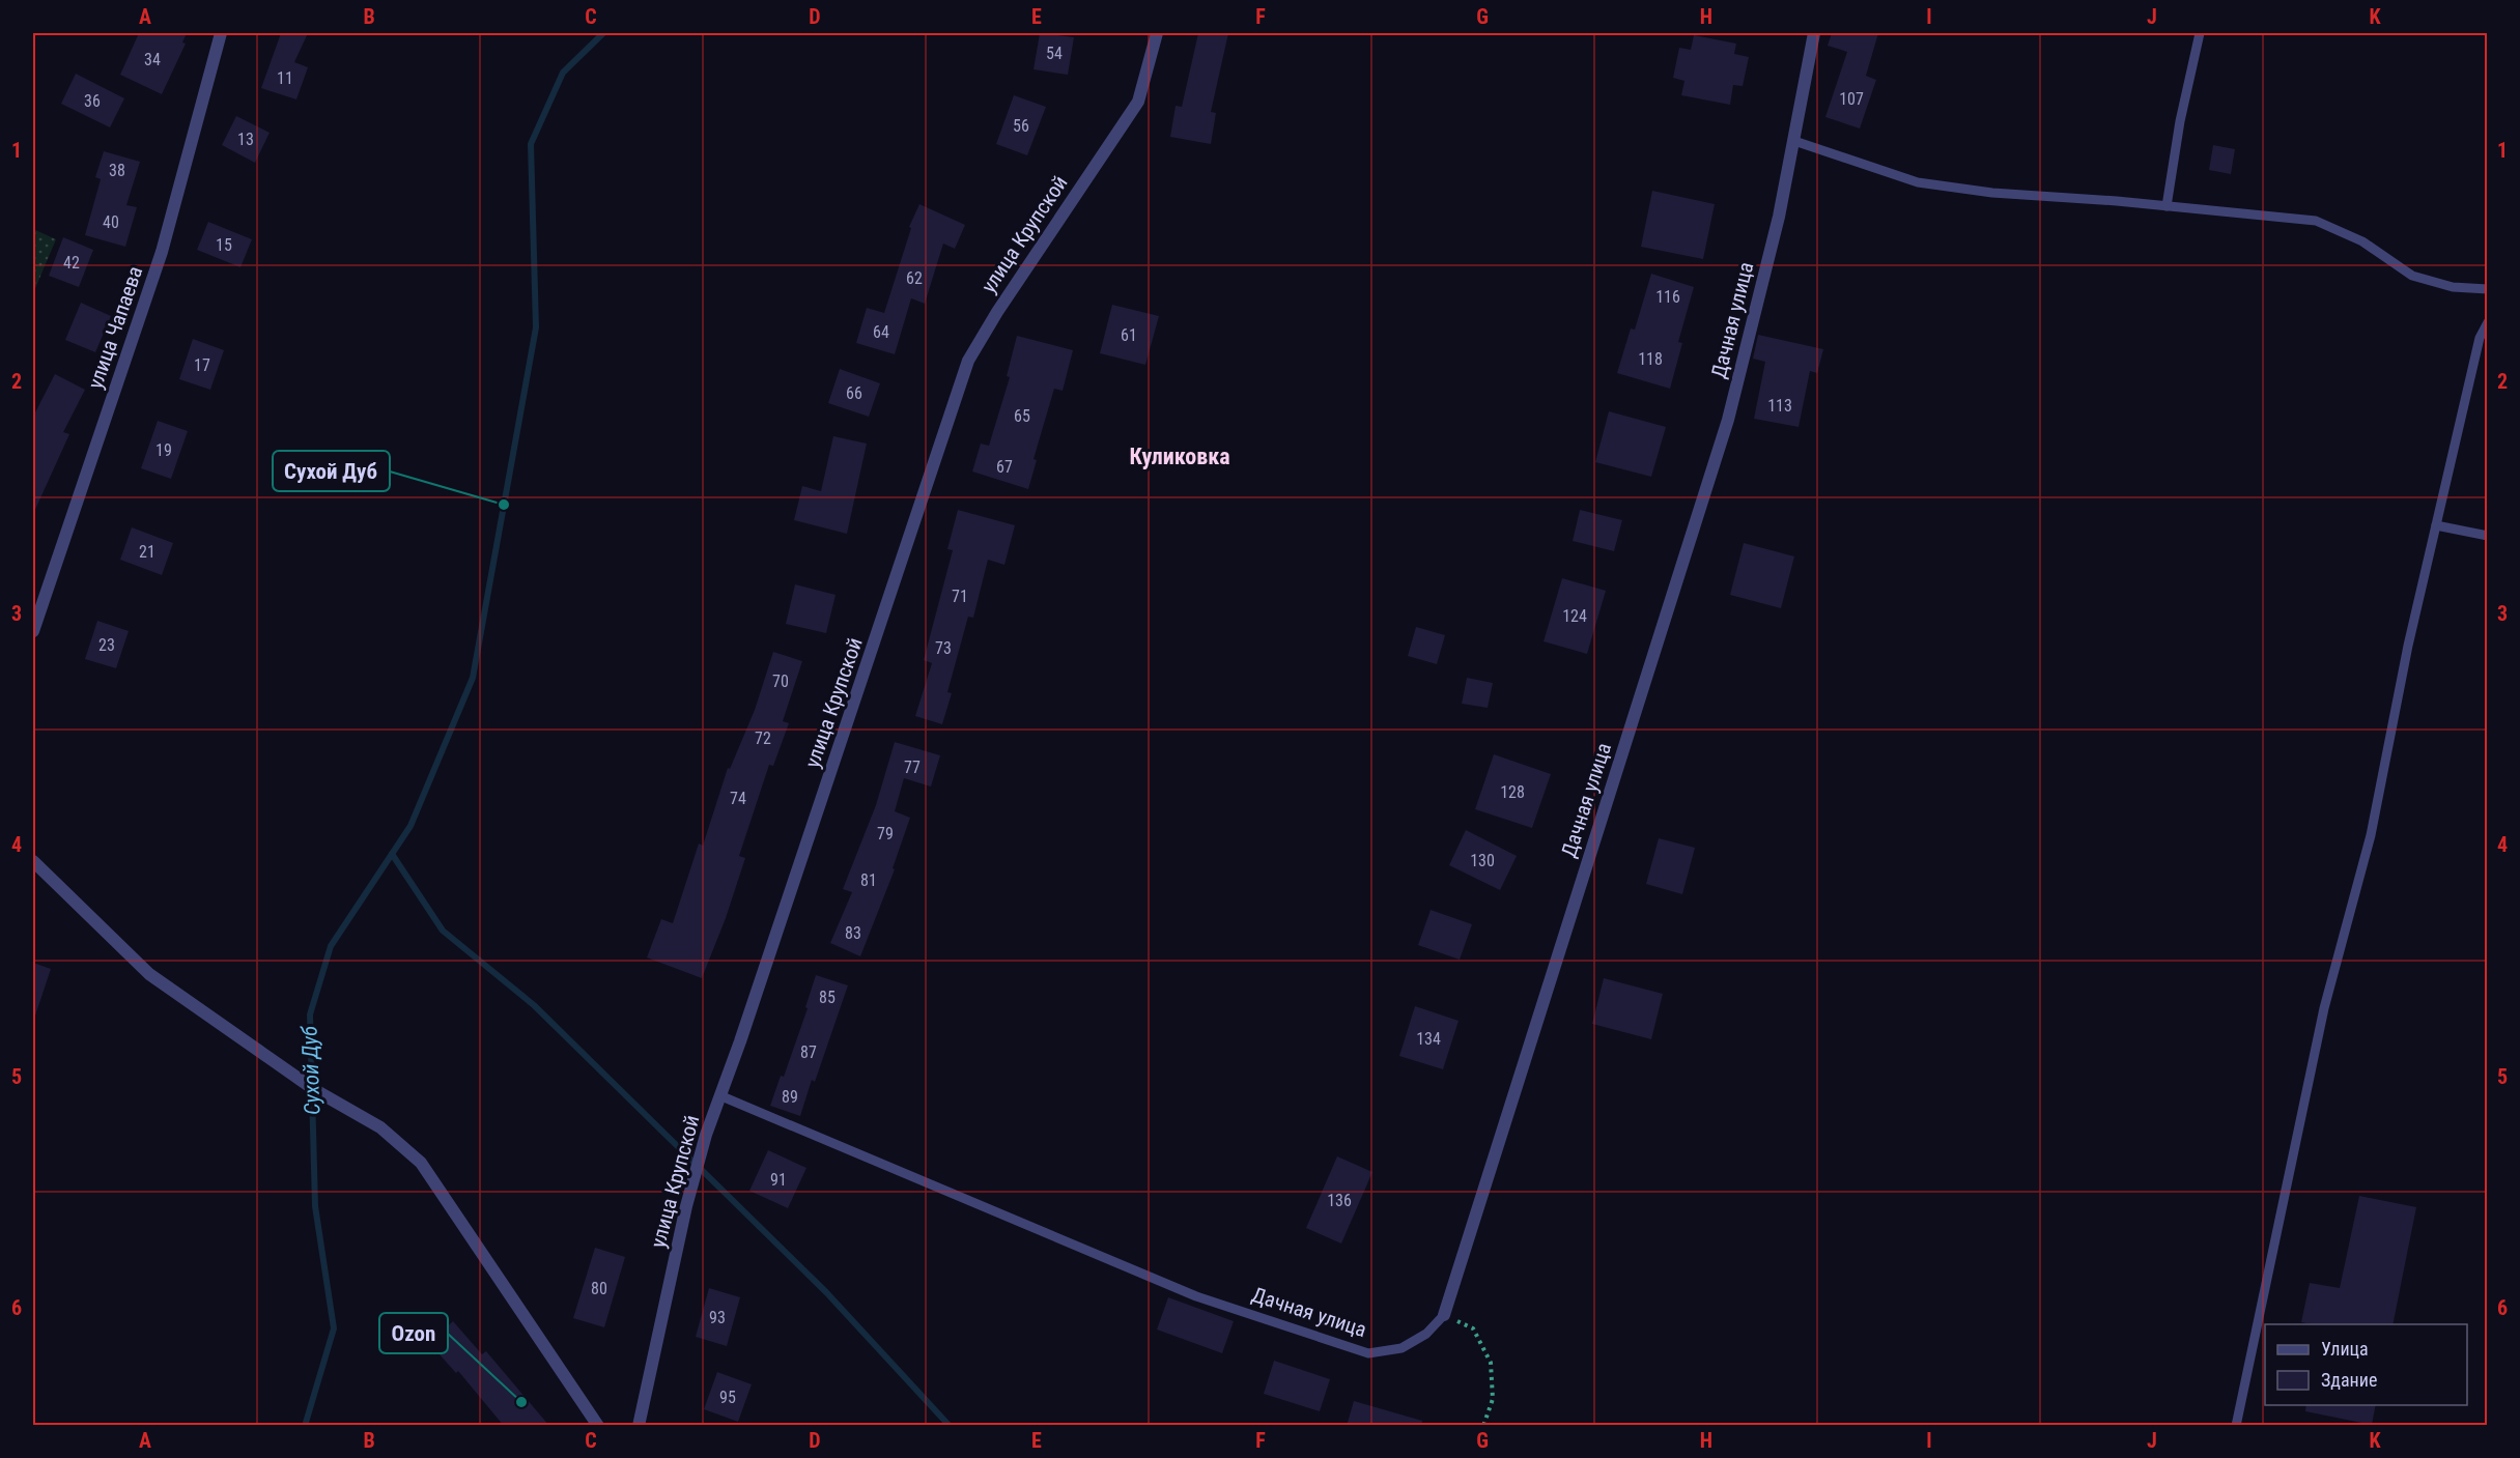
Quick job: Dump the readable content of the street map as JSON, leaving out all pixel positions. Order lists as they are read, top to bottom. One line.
{"streets":{"street":["улица Крупской","Дачная улица","улица Чапаева"]},"crossings":[["улица Крупской","Дачная улица"]],"districts":["Куликовка"],"water":["Сухой Дуб"],"places":["Сухой Дуб","Ozon"],"house_numbers":["54","34","11","107","36","56","13","38","40","15","42","62","116","64","61","118","17","66","113","65","19","67","21","71","124","23","73","70","72","77","128","74","79","130","81","83","85","134","87","89","91","136","80","93","95"],"legend":["Улица","Здание"],"grid":{"columns":["A","B","C","D","E","F","G","H","I","J","K"],"rows":["1","2","3","4","5","6"]}}
